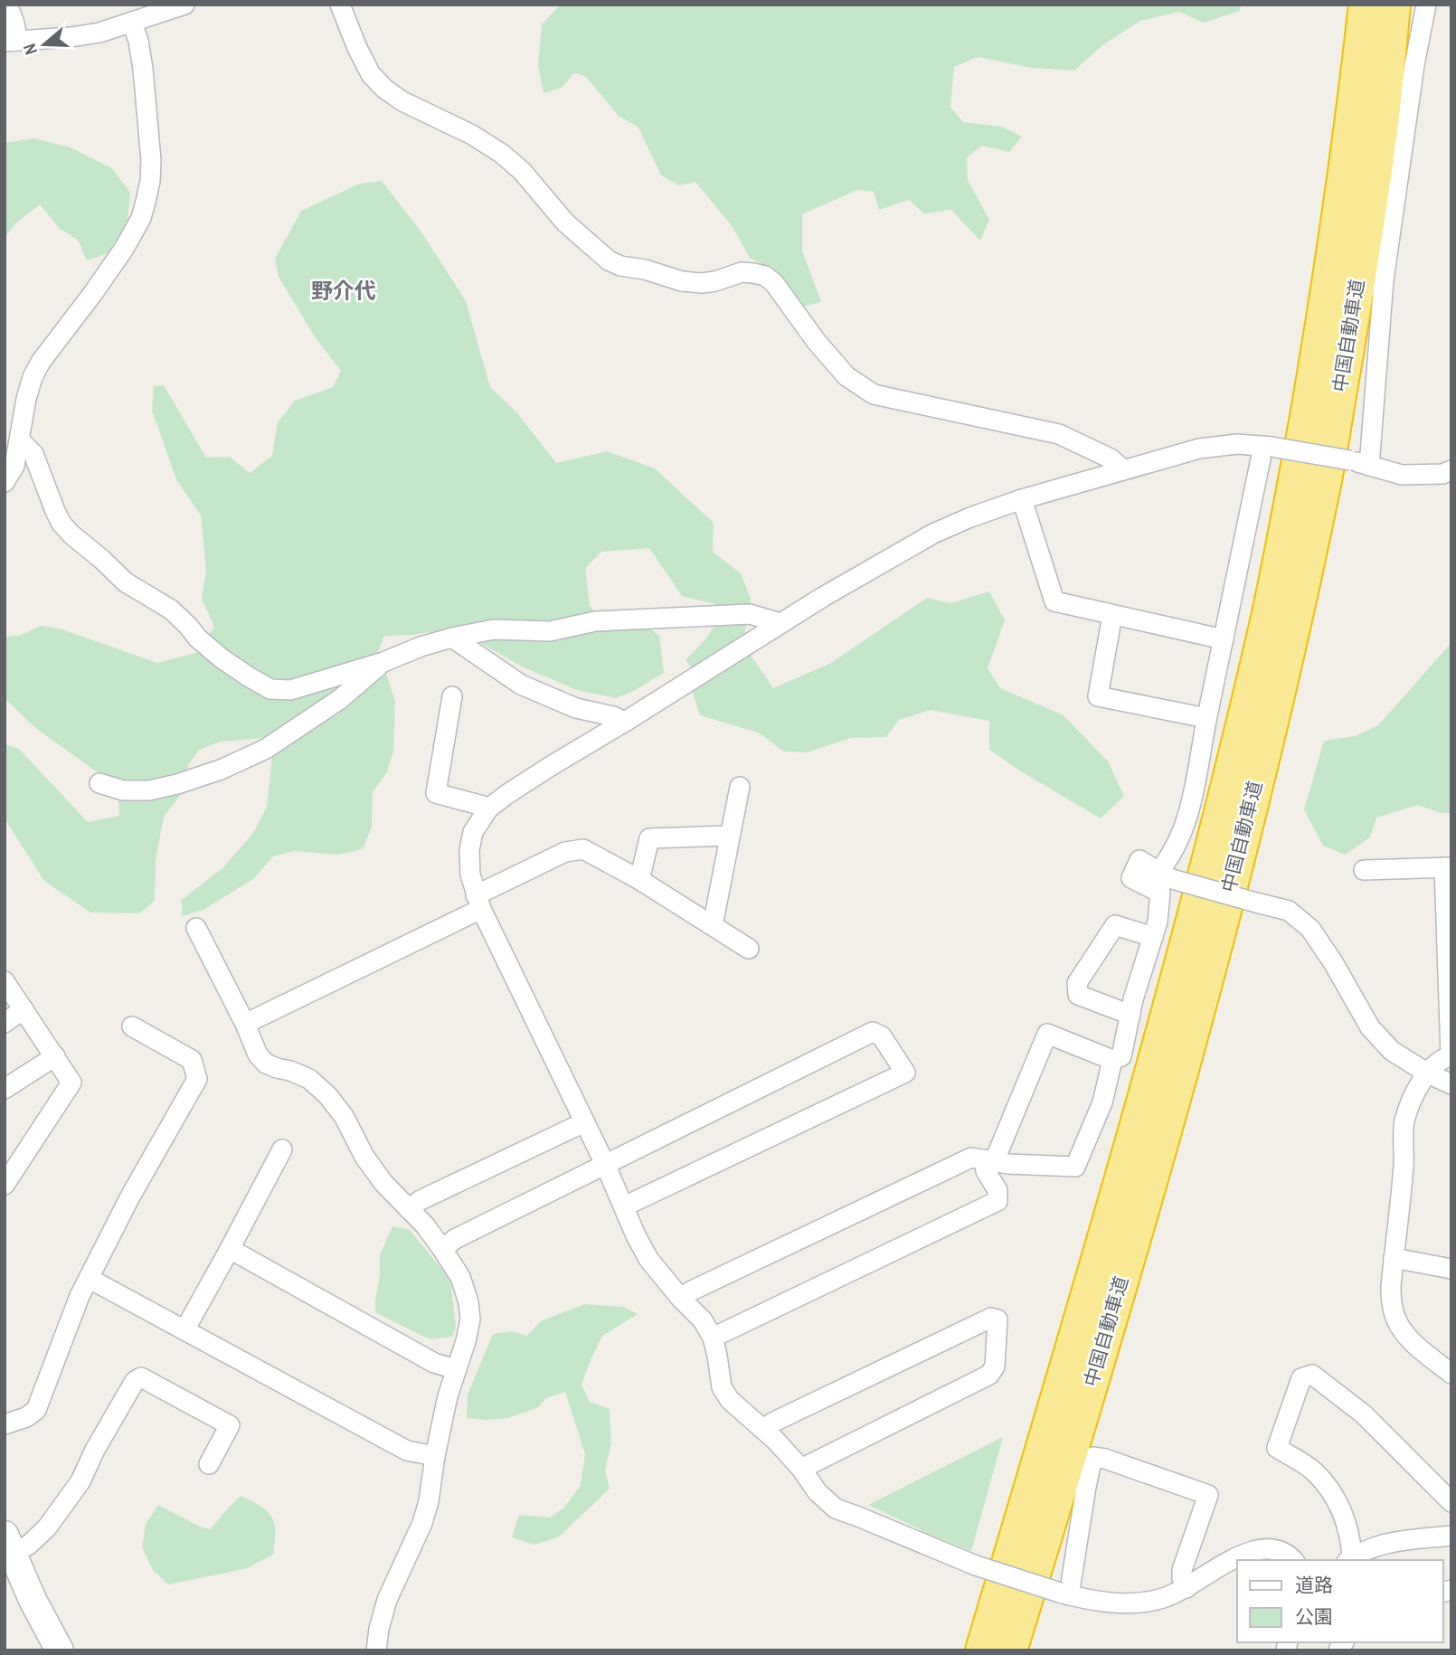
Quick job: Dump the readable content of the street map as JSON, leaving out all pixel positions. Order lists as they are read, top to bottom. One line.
{"streets":{"highway":["中国自動車道"]},"districts":["野介代"],"legend":["道路","公園"],"north":"left"}
